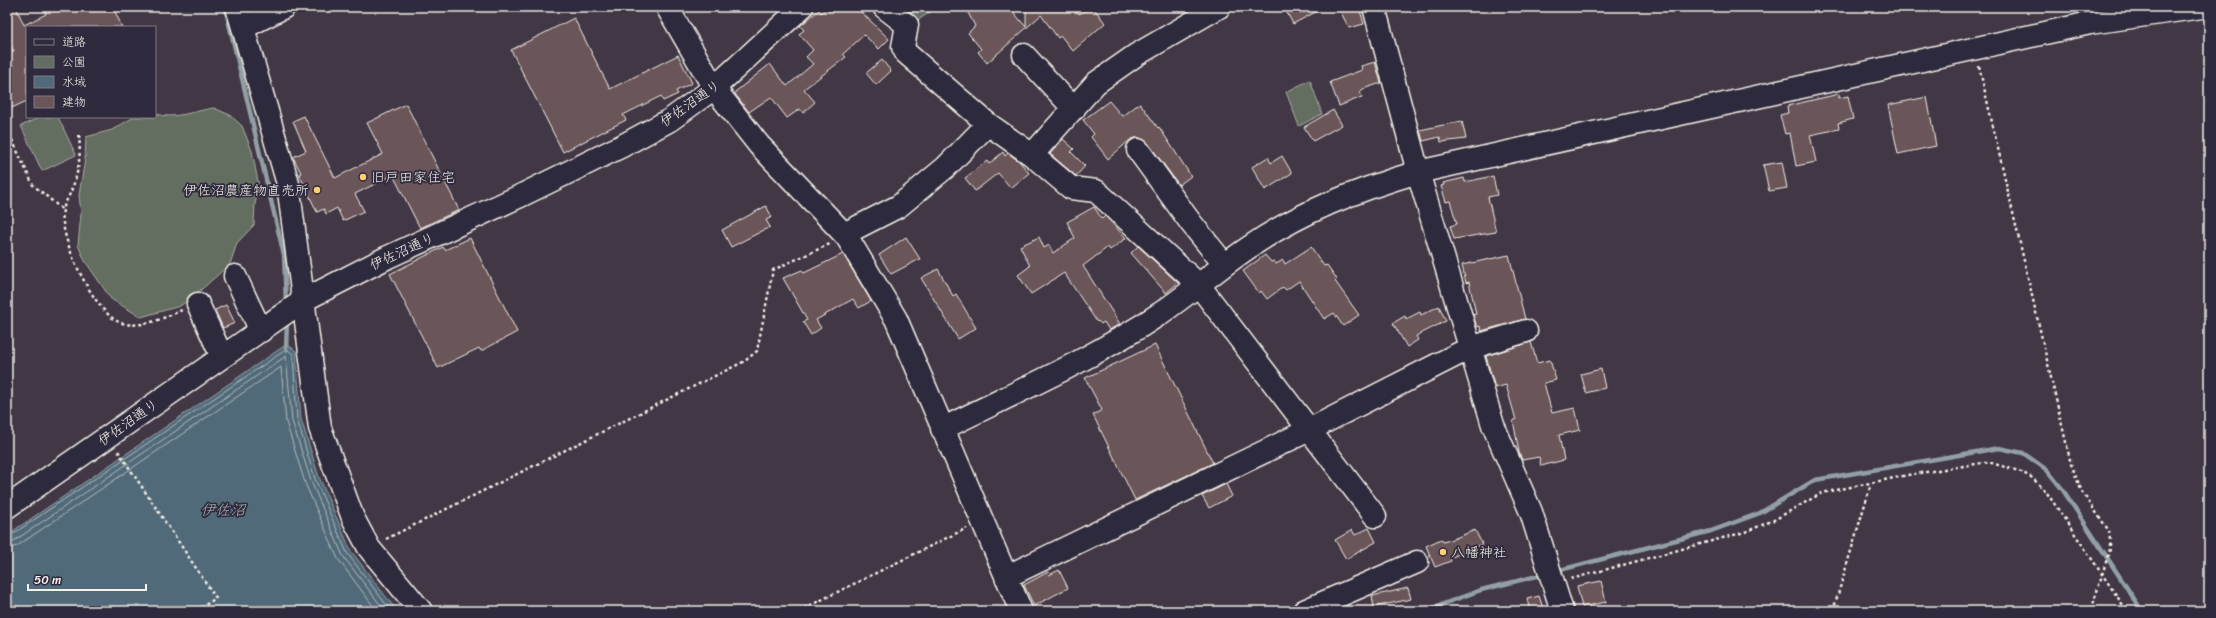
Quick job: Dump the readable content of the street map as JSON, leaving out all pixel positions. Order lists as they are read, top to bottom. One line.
{"streets":{"street":["伊佐沼通り"]},"water":["伊佐沼"],"places":["旧戸田家住宅","伊佐沼農産物直売所","八幡神社"],"legend":["道路","公園","水域","建物"],"scale_bar":"50 m"}
